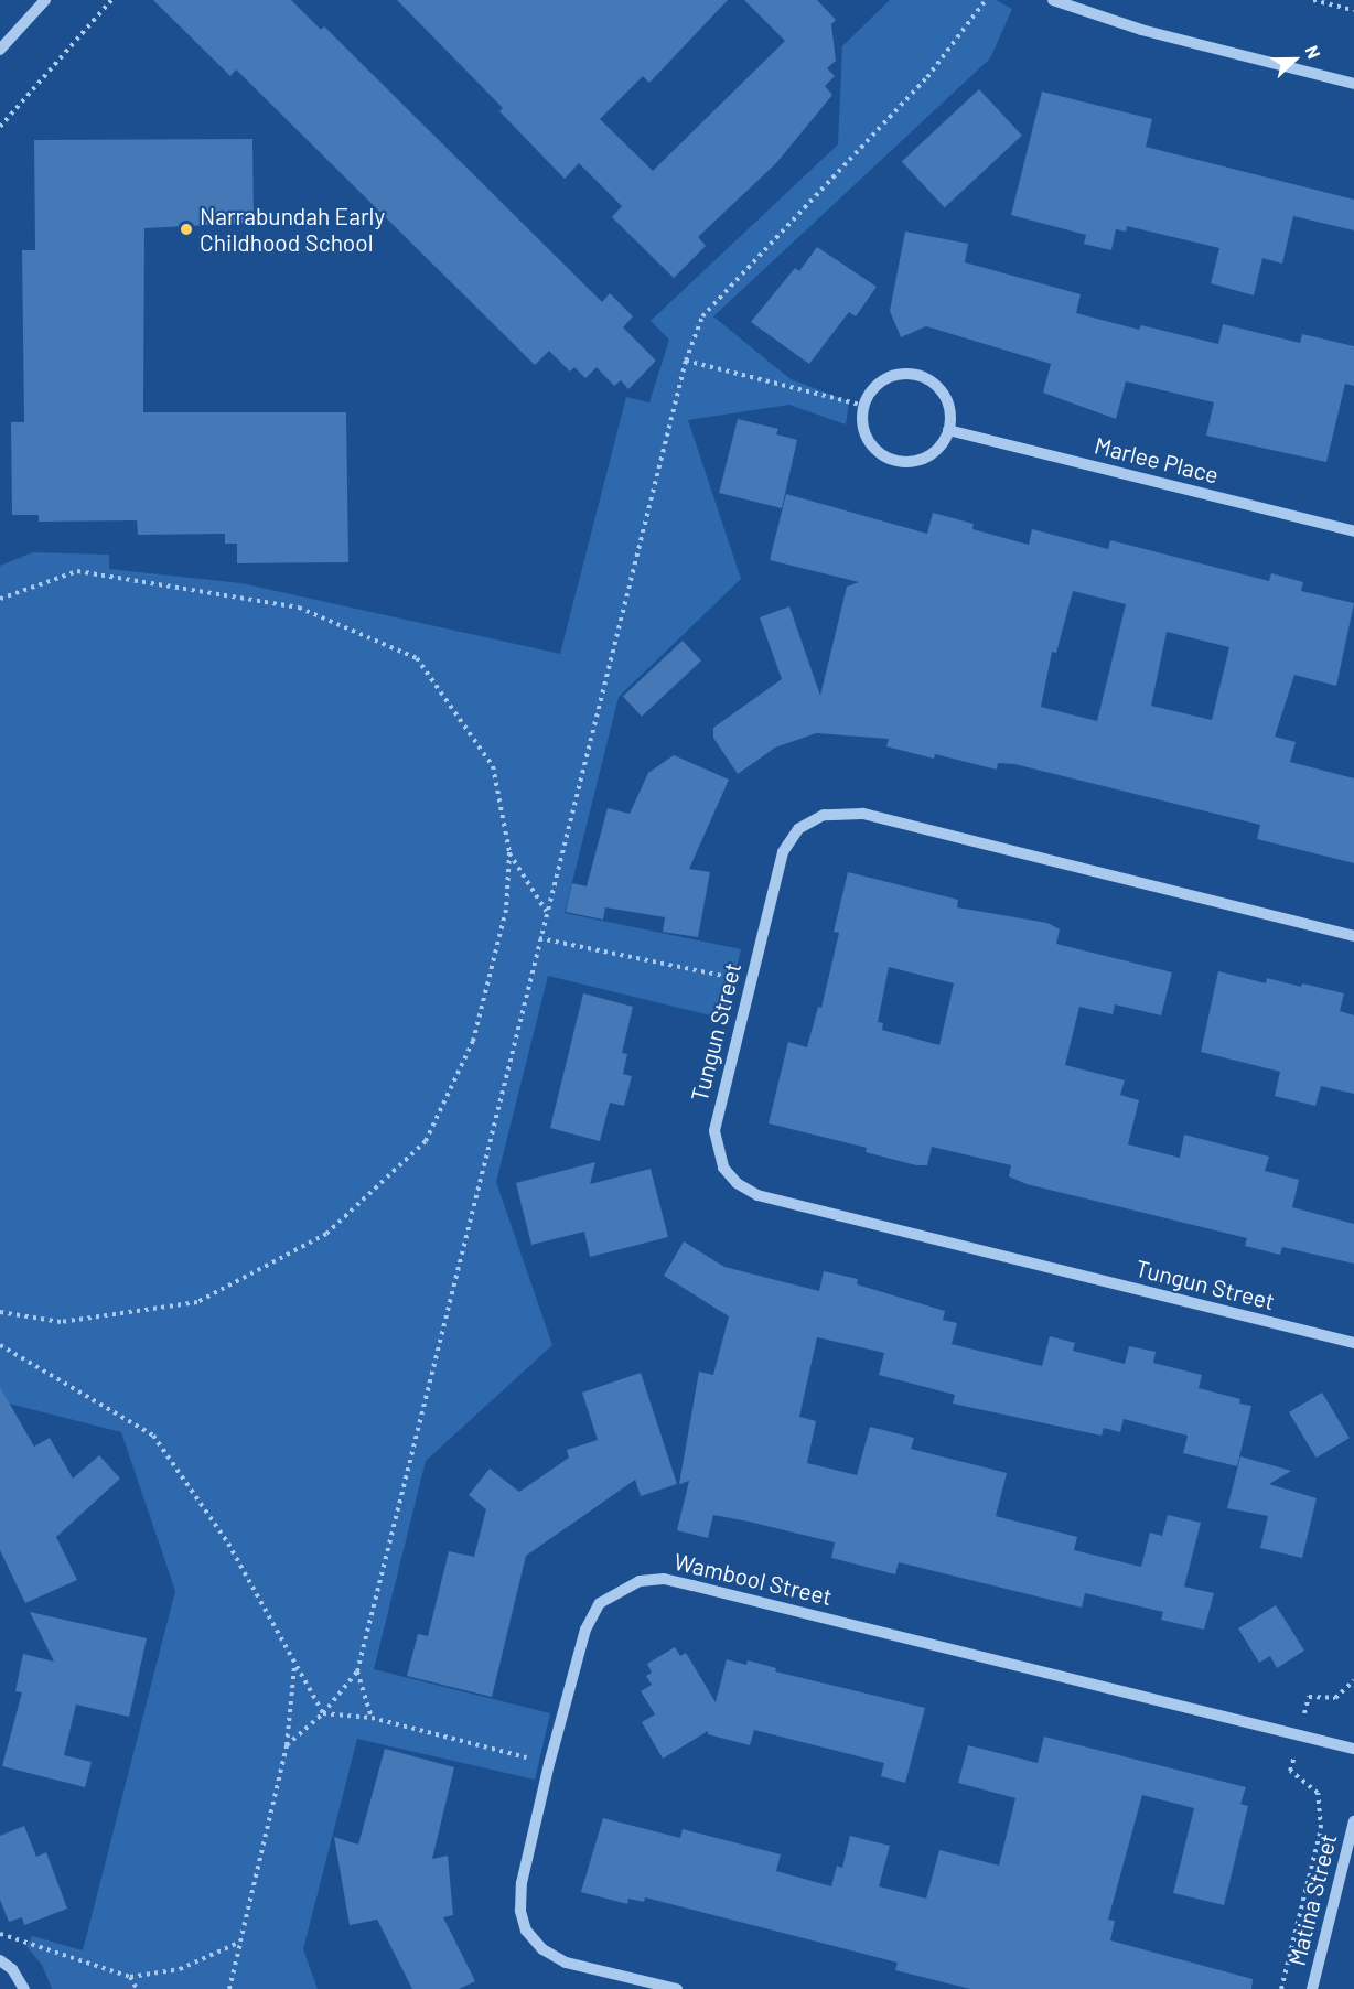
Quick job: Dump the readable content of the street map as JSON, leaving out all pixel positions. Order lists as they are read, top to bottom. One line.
{"streets":{"street":["Marlee Place","Tungun Street","Wambool Street","Matina Street"]},"places":["Narrabundah Early Childhood School"],"north":"right"}
